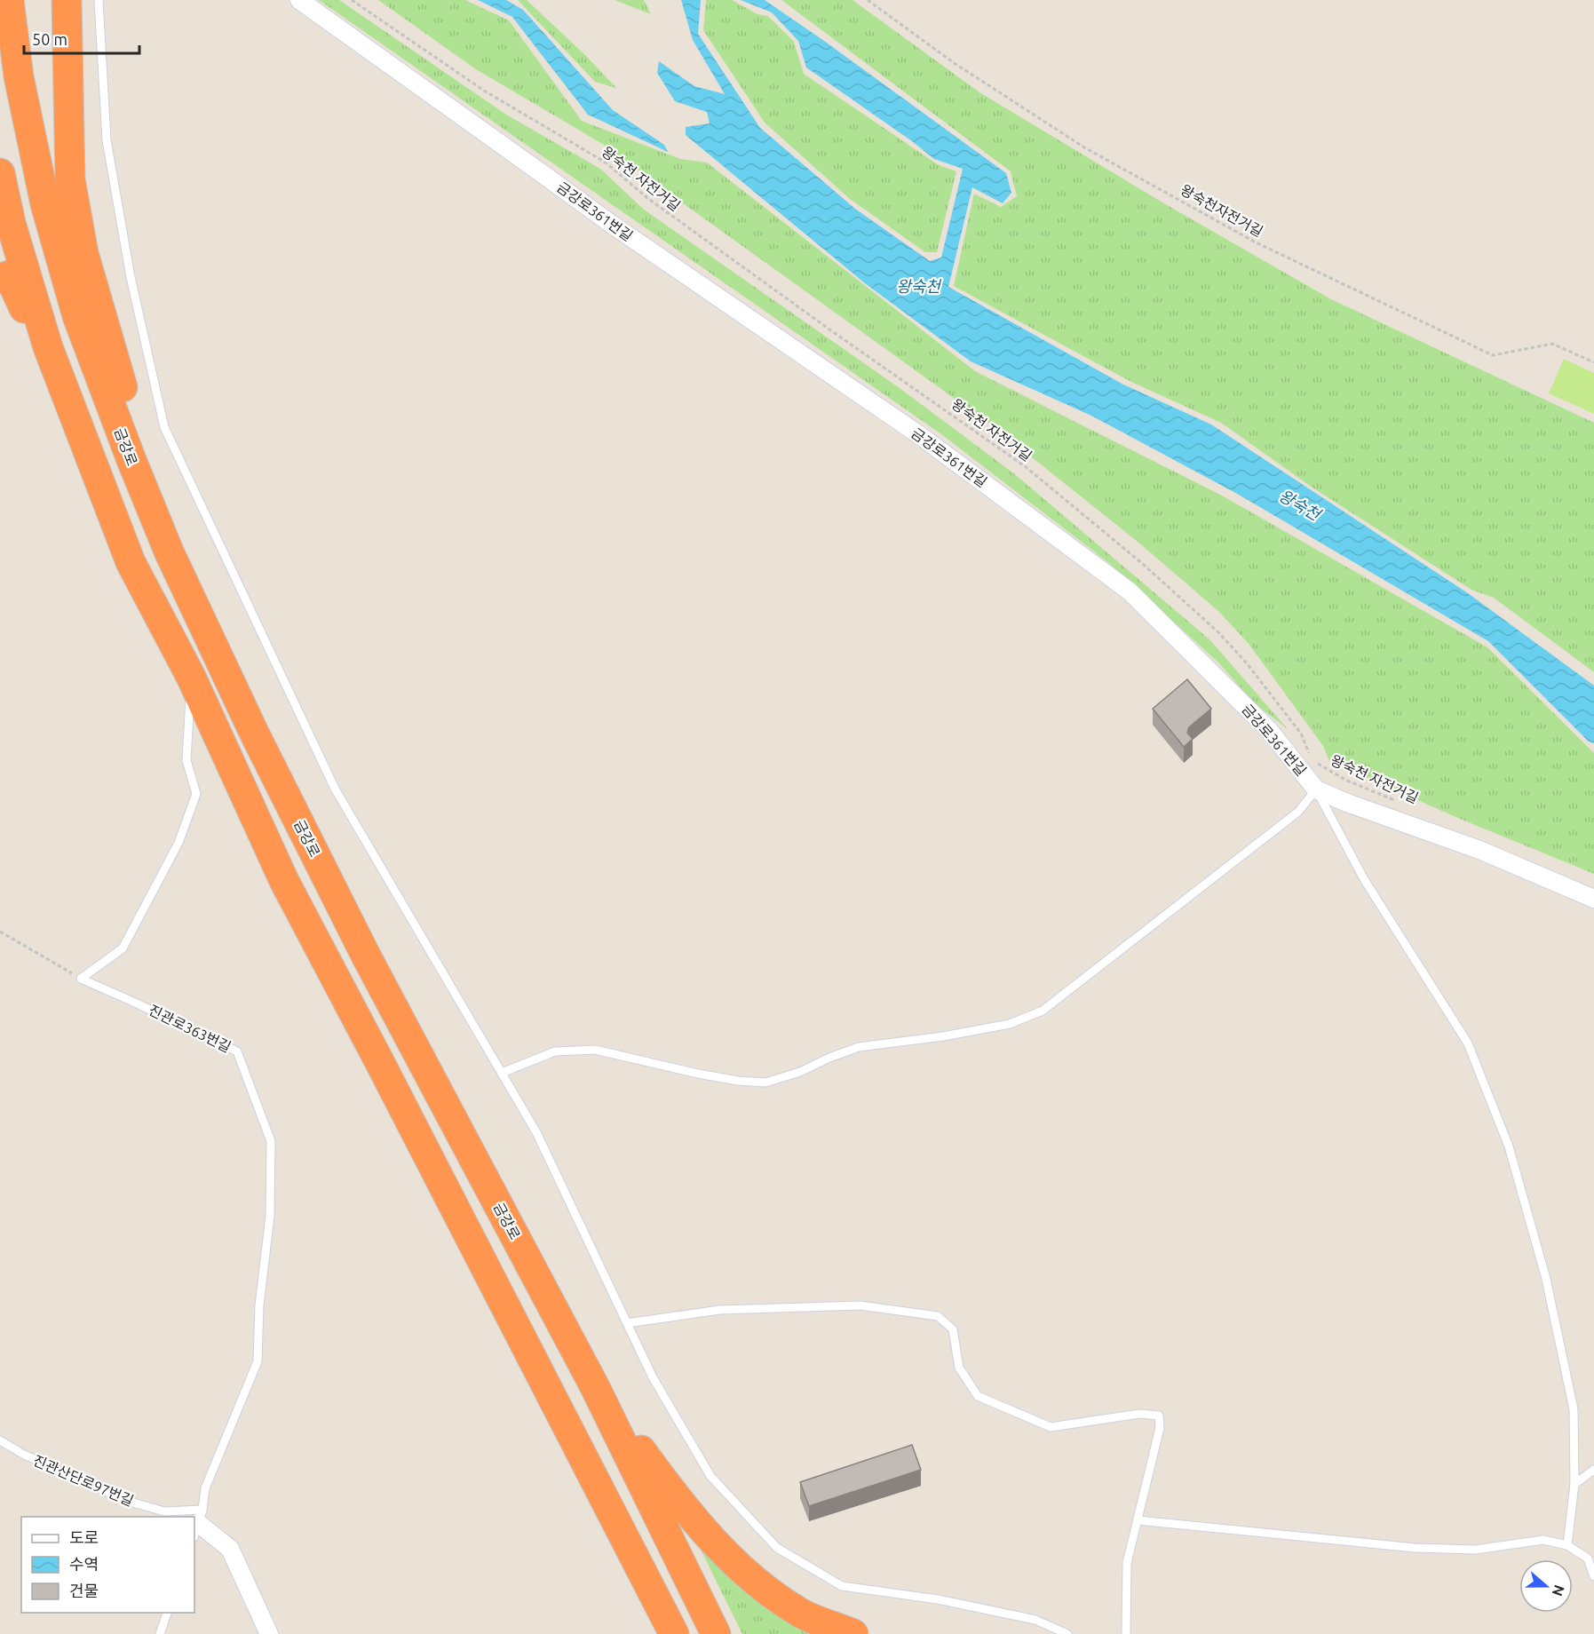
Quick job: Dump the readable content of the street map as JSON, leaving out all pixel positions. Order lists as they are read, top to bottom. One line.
{"streets":{"highway":["금강로"],"street":["금강로361번길"],"lane":["진관로363번길","진관산단로97번길"],"path":["왕숙천 자전거길","왕숙천자전거길"]},"water":["왕숙천"],"legend":["도로","수역","건물"],"scale_bar":"50 m","north":"right"}
